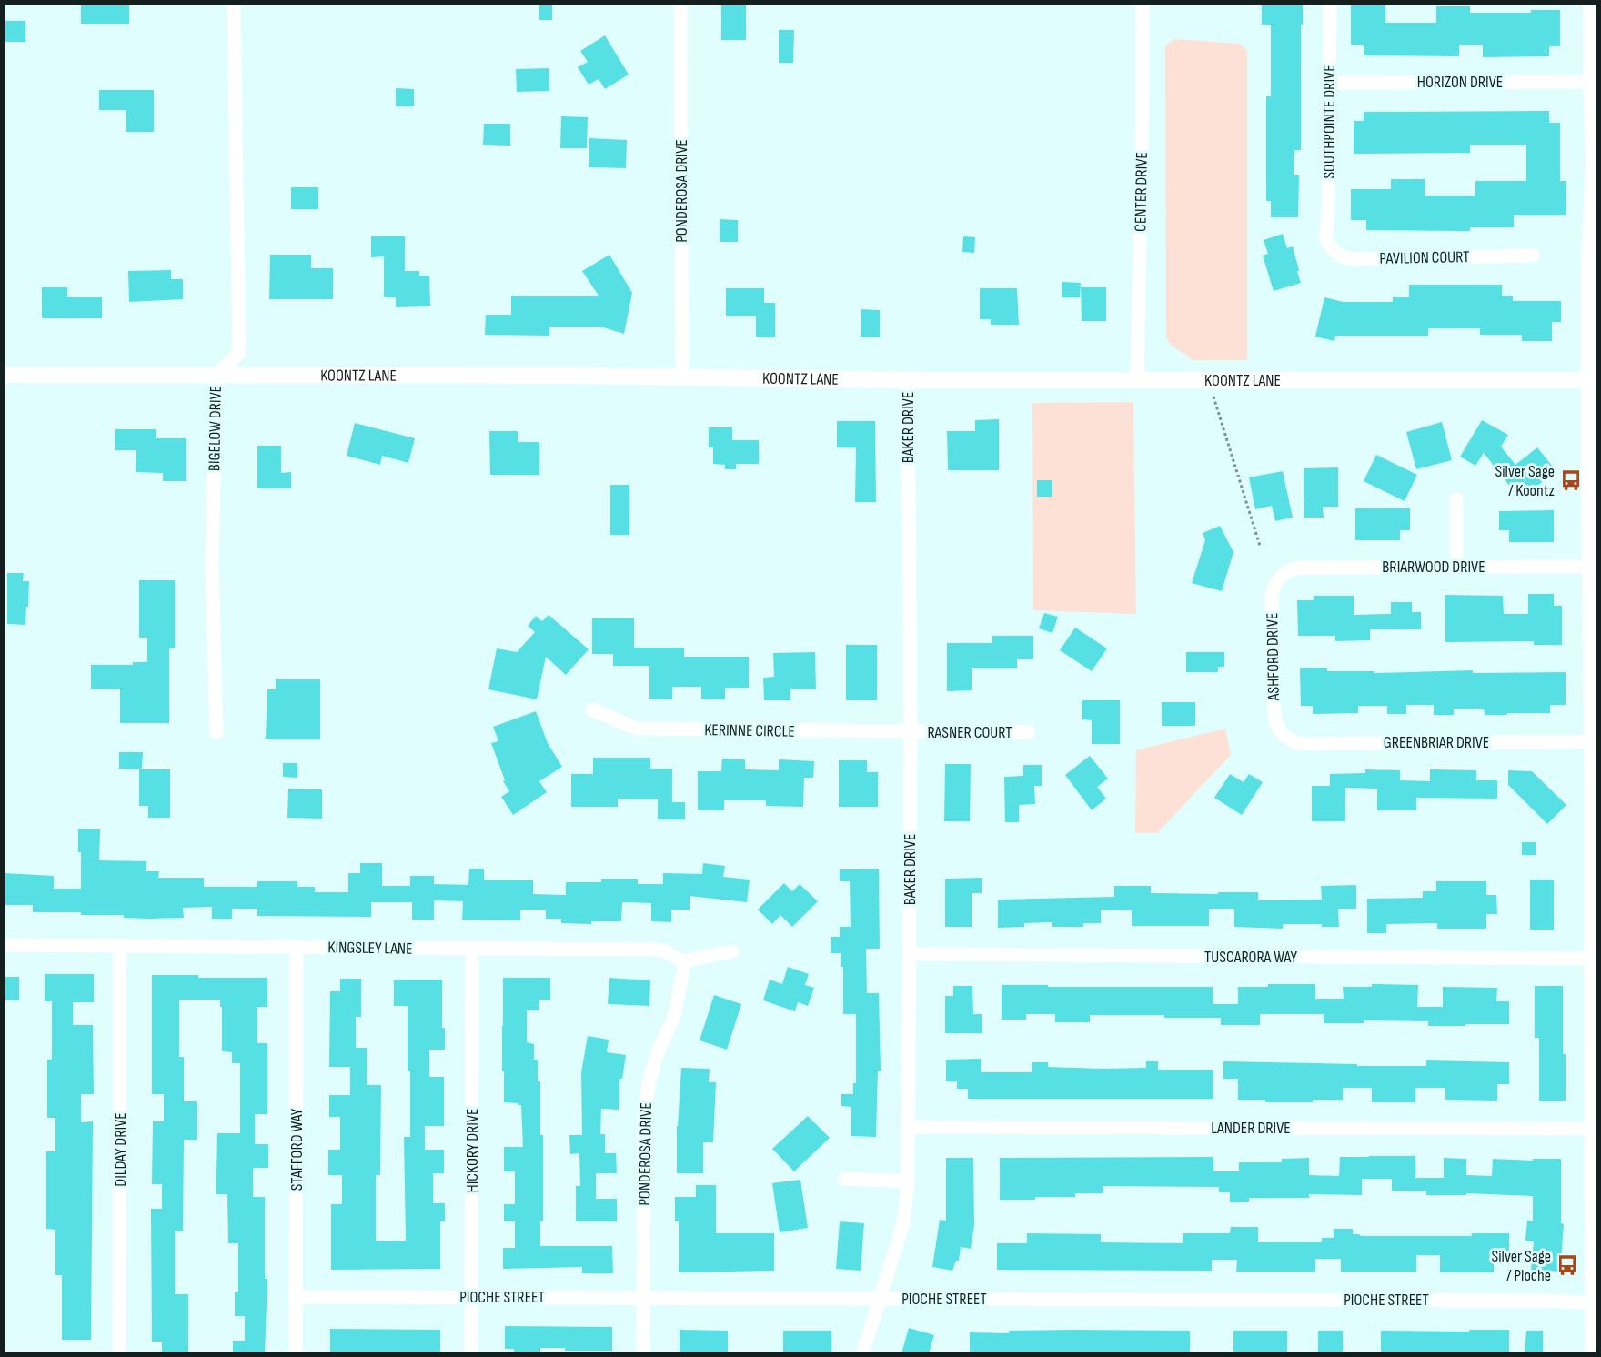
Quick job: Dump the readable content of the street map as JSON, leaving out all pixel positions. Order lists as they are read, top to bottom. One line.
{"streets":{"street":["HORIZON DRIVE","SOUTHPOINTE DRIVE","PONDEROSA DRIVE","CENTER DRIVE","PAVILION COURT","KOONTZ LANE","BAKER DRIVE","BIGELOW DRIVE","BRIARWOOD DRIVE","ASHFORD DRIVE","KERINNE CIRCLE","RASNER COURT","GREENBRIAR DRIVE","KINGSLEY LANE","TUSCARORA WAY","LANDER DRIVE","DILDAY DRIVE","STAFFORD WAY","HICKORY DRIVE","PIOCHE STREET"]},"crossings":[["HORIZON DRIVE","SOUTHPOINTE DRIVE"],["SOUTHPOINTE DRIVE","PAVILION COURT"],["PONDEROSA DRIVE","KOONTZ LANE"],["PONDEROSA DRIVE","KINGSLEY LANE"],["PONDEROSA DRIVE","PIOCHE STREET"],["CENTER DRIVE","KOONTZ LANE"],["KOONTZ LANE","BAKER DRIVE"],["KOONTZ LANE","BIGELOW DRIVE"],["BAKER DRIVE","KERINNE CIRCLE"],["BAKER DRIVE","RASNER COURT"],["BAKER DRIVE","TUSCARORA WAY"],["BAKER DRIVE","LANDER DRIVE"],["BAKER DRIVE","PIOCHE STREET"],["BRIARWOOD DRIVE","ASHFORD DRIVE"],["ASHFORD DRIVE","GREENBRIAR DRIVE"],["KERINNE CIRCLE","RASNER COURT"],["KINGSLEY LANE","DILDAY DRIVE"],["KINGSLEY LANE","STAFFORD WAY"],["KINGSLEY LANE","HICKORY DRIVE"],["STAFFORD WAY","PIOCHE STREET"],["HICKORY DRIVE","PIOCHE STREET"]],"places":{"bus stop":["Silver Sage / Koontz","Silver Sage / Pioche"]}}
